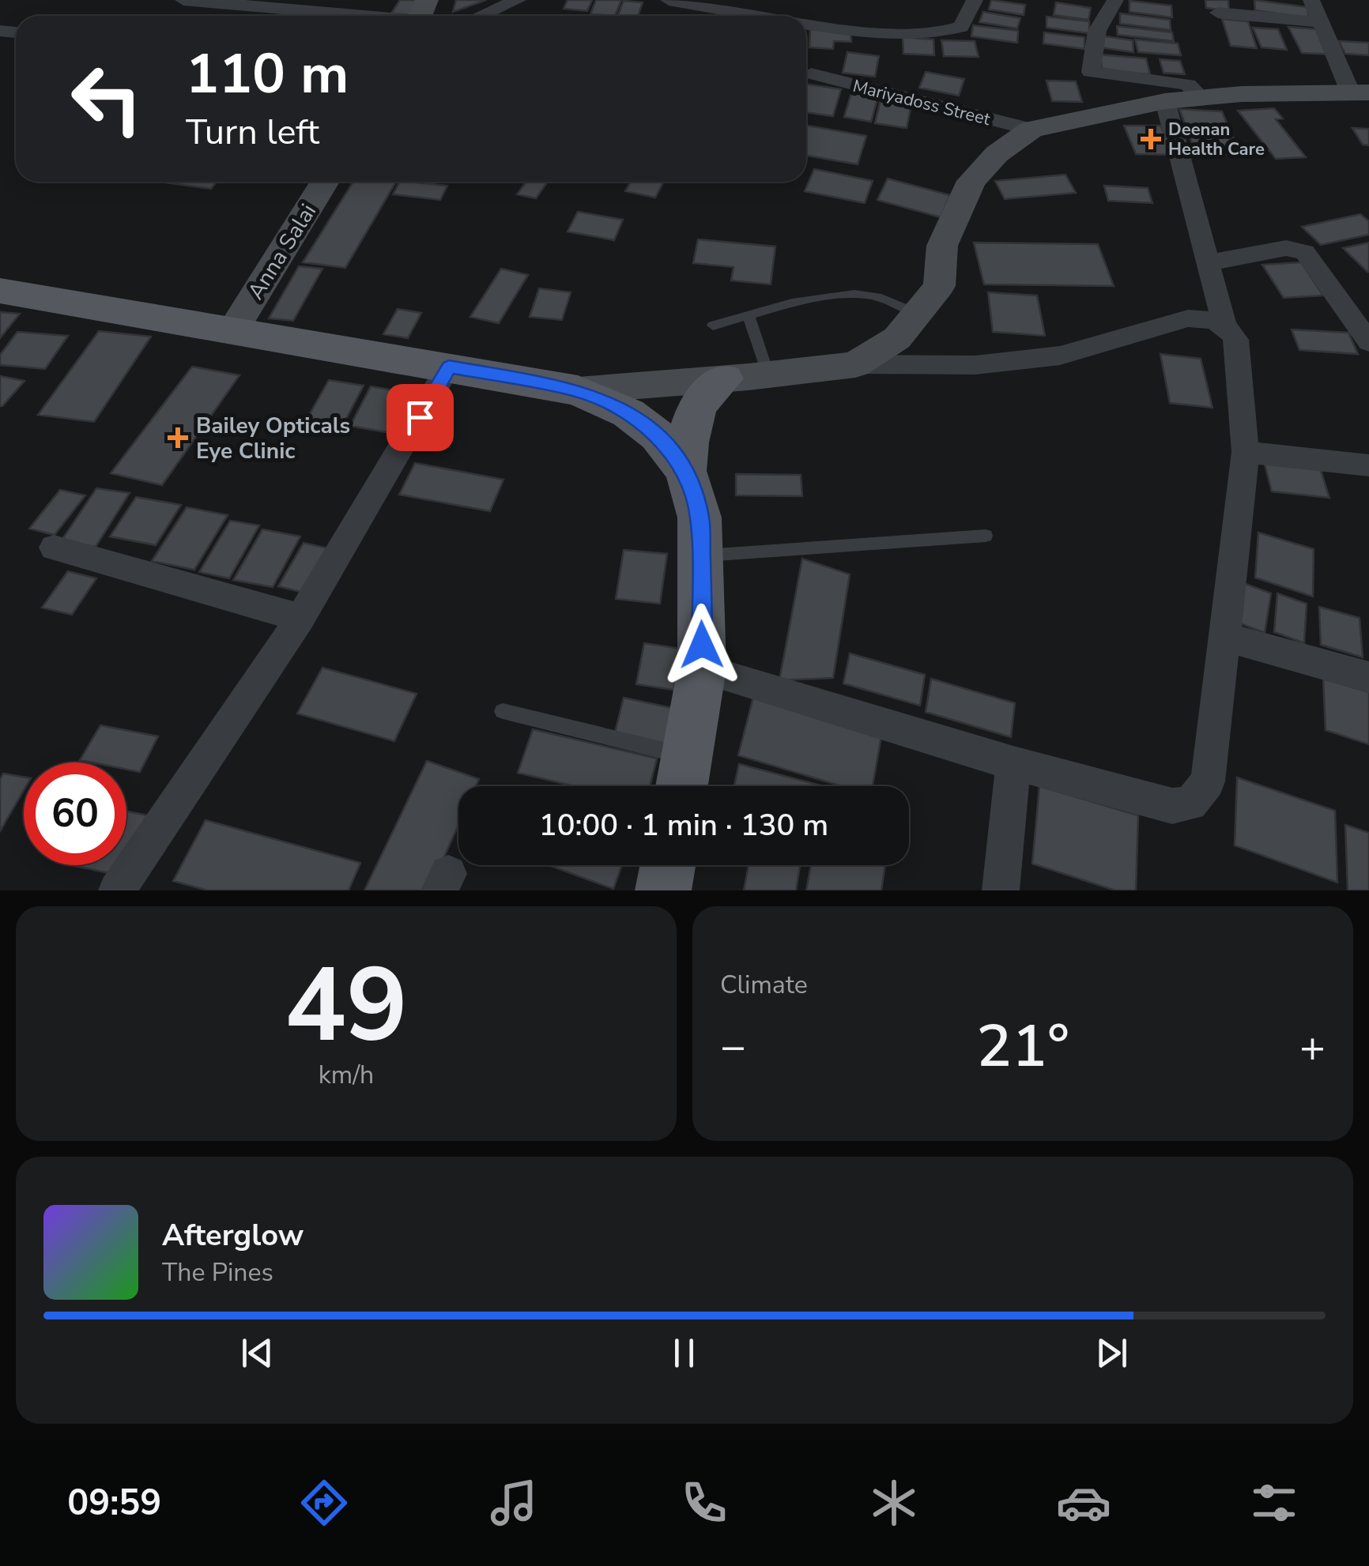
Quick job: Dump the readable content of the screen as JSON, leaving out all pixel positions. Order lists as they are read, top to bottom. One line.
{"streets":{"street":["Mariyadoss Street","Anna Salai"]},"places":{"health":["Deenan Health Care","Bailey Opticals Eye Clinic"]},"page":{"turn":["110 m","Turn left"],"limit":"60","trip":"10:00 · 1 min · 130 m","tile":[["49","km/h"],"Climate"],"heat":["−","21°","+"],"song":["Afterglow","The Pines"],"tabs":"09:59"}}
